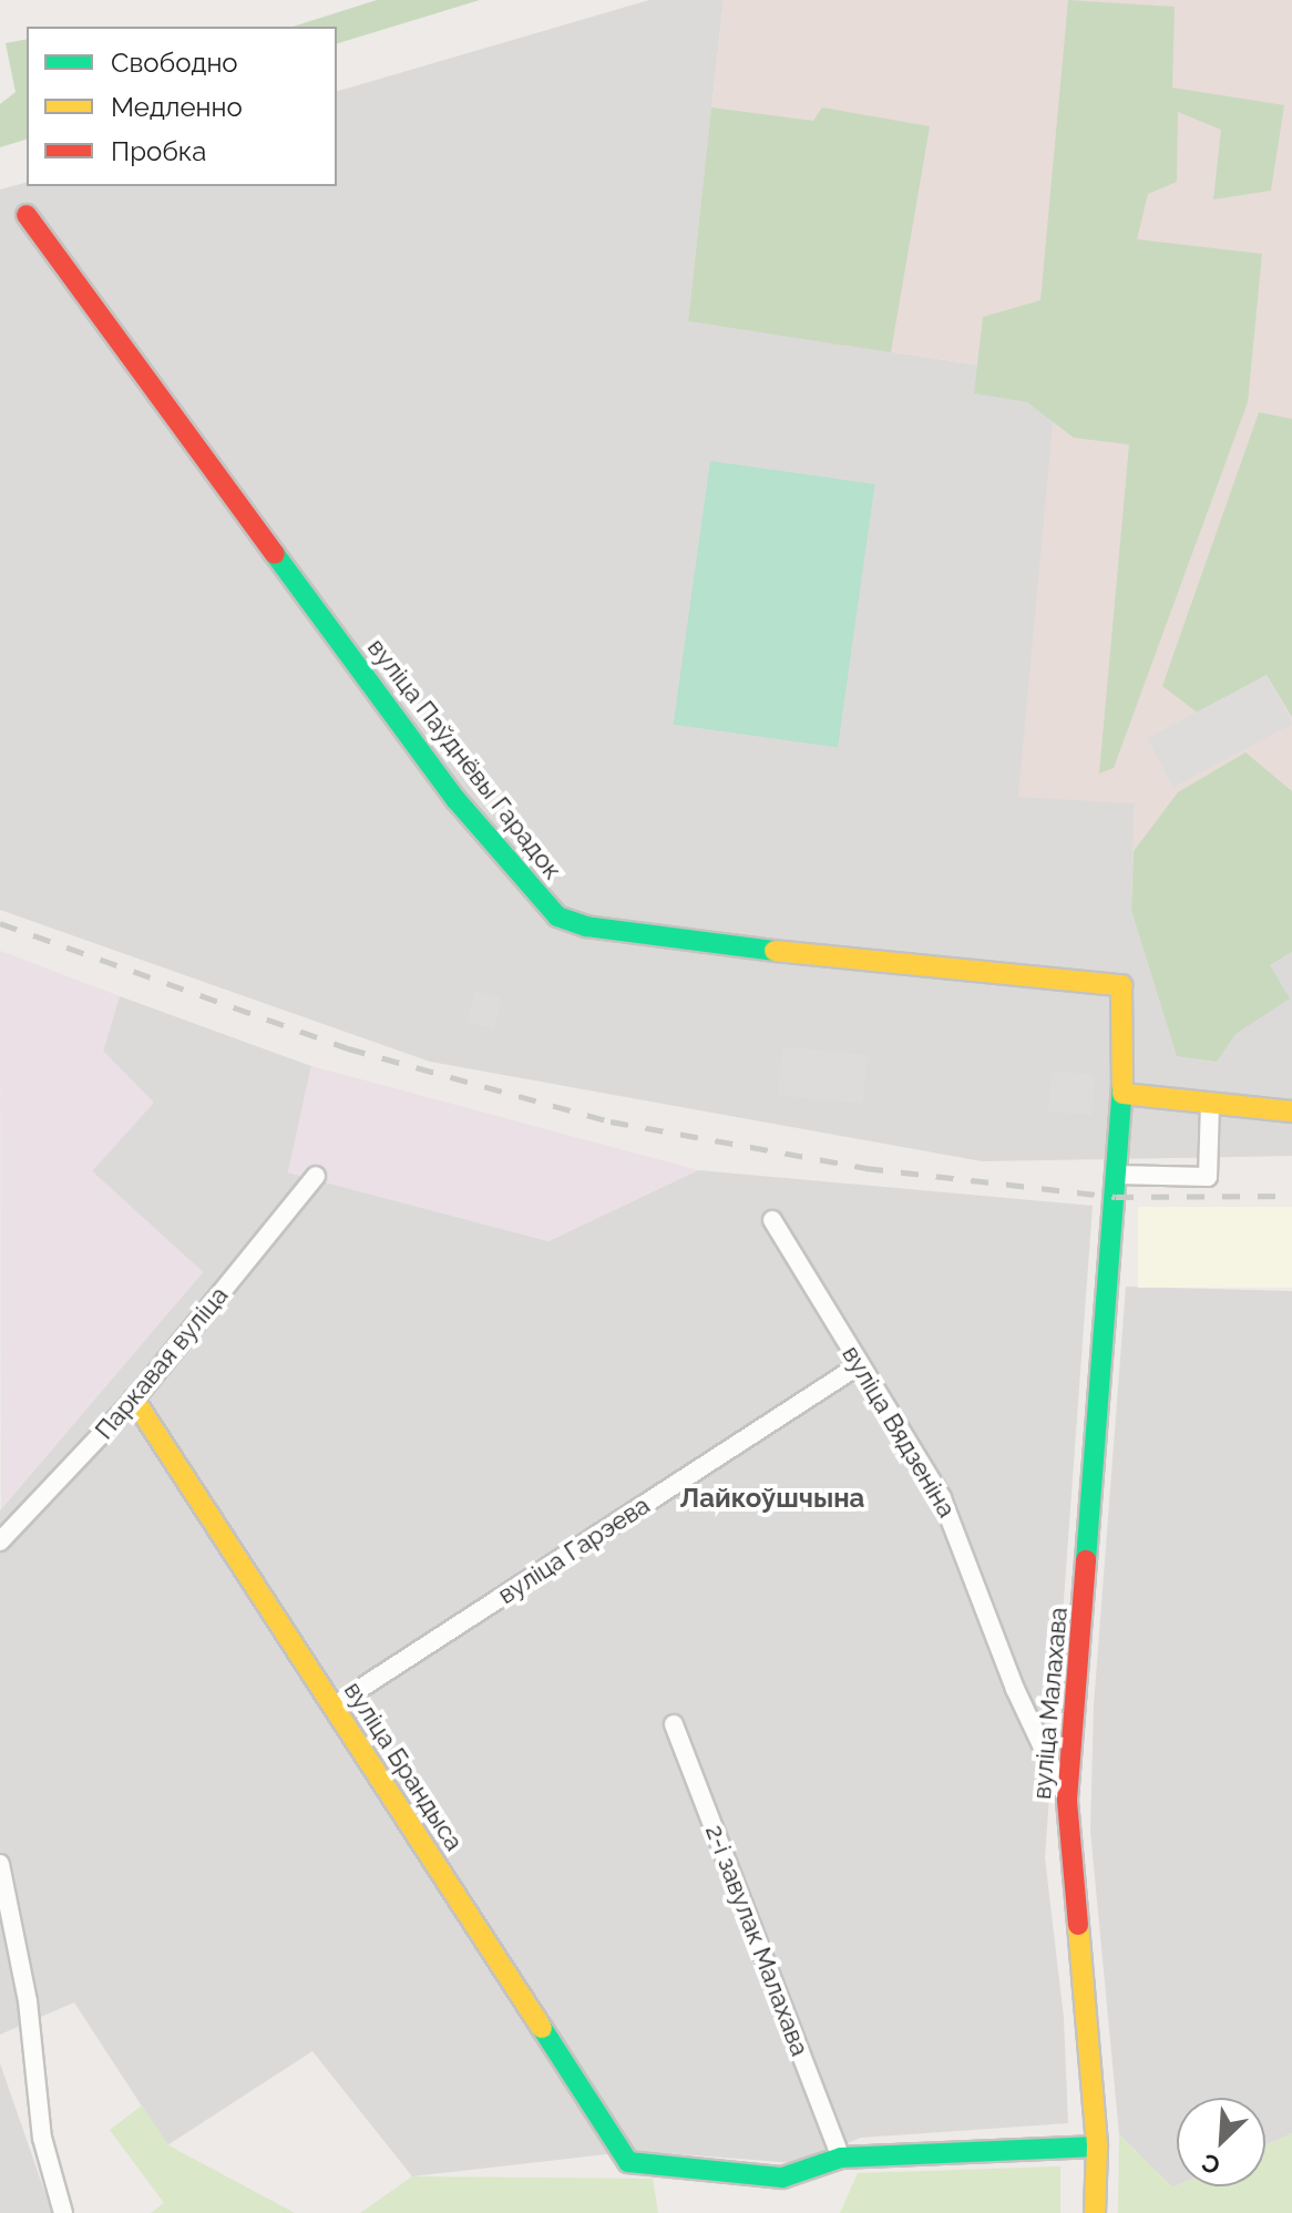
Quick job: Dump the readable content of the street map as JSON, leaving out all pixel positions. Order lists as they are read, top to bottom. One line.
{"streets":{"street":["вуліца Паўднёвы Гарадок","Паркавая вуліца","вуліца Вядзеніна","вуліца Гарэева","вуліца Малахава","вуліца Брандыса","2-і завулак Малахава"]},"crossings":[["вуліца Паўднёвы Гарадок","вуліца Малахава"],["Паркавая вуліца","вуліца Брандыса"],["вуліца Вядзеніна","вуліца Гарэева"],["вуліца Вядзеніна","вуліца Малахава"],["вуліца Гарэева","вуліца Брандыса"],["вуліца Брандыса","2-і завулак Малахава"]],"districts":["Лайкоўшчына"],"legend":["Свободно","Медленно","Пробка"],"north":"bottom left"}
